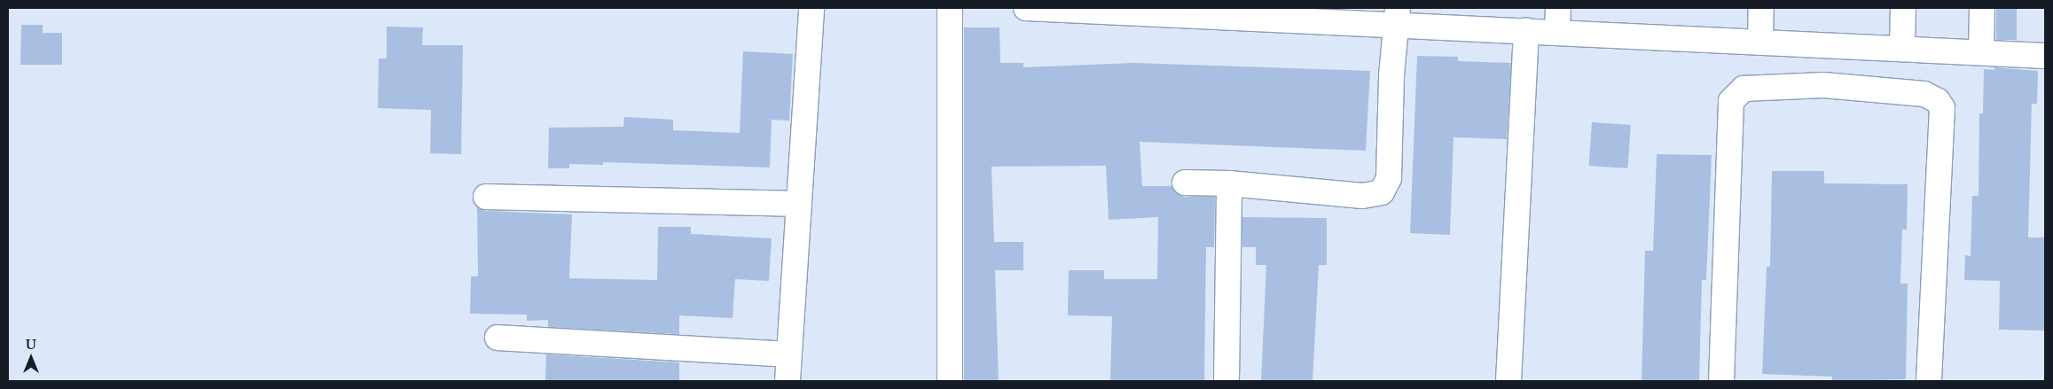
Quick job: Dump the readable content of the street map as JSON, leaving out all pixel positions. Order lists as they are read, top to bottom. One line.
{"north":"top"}
